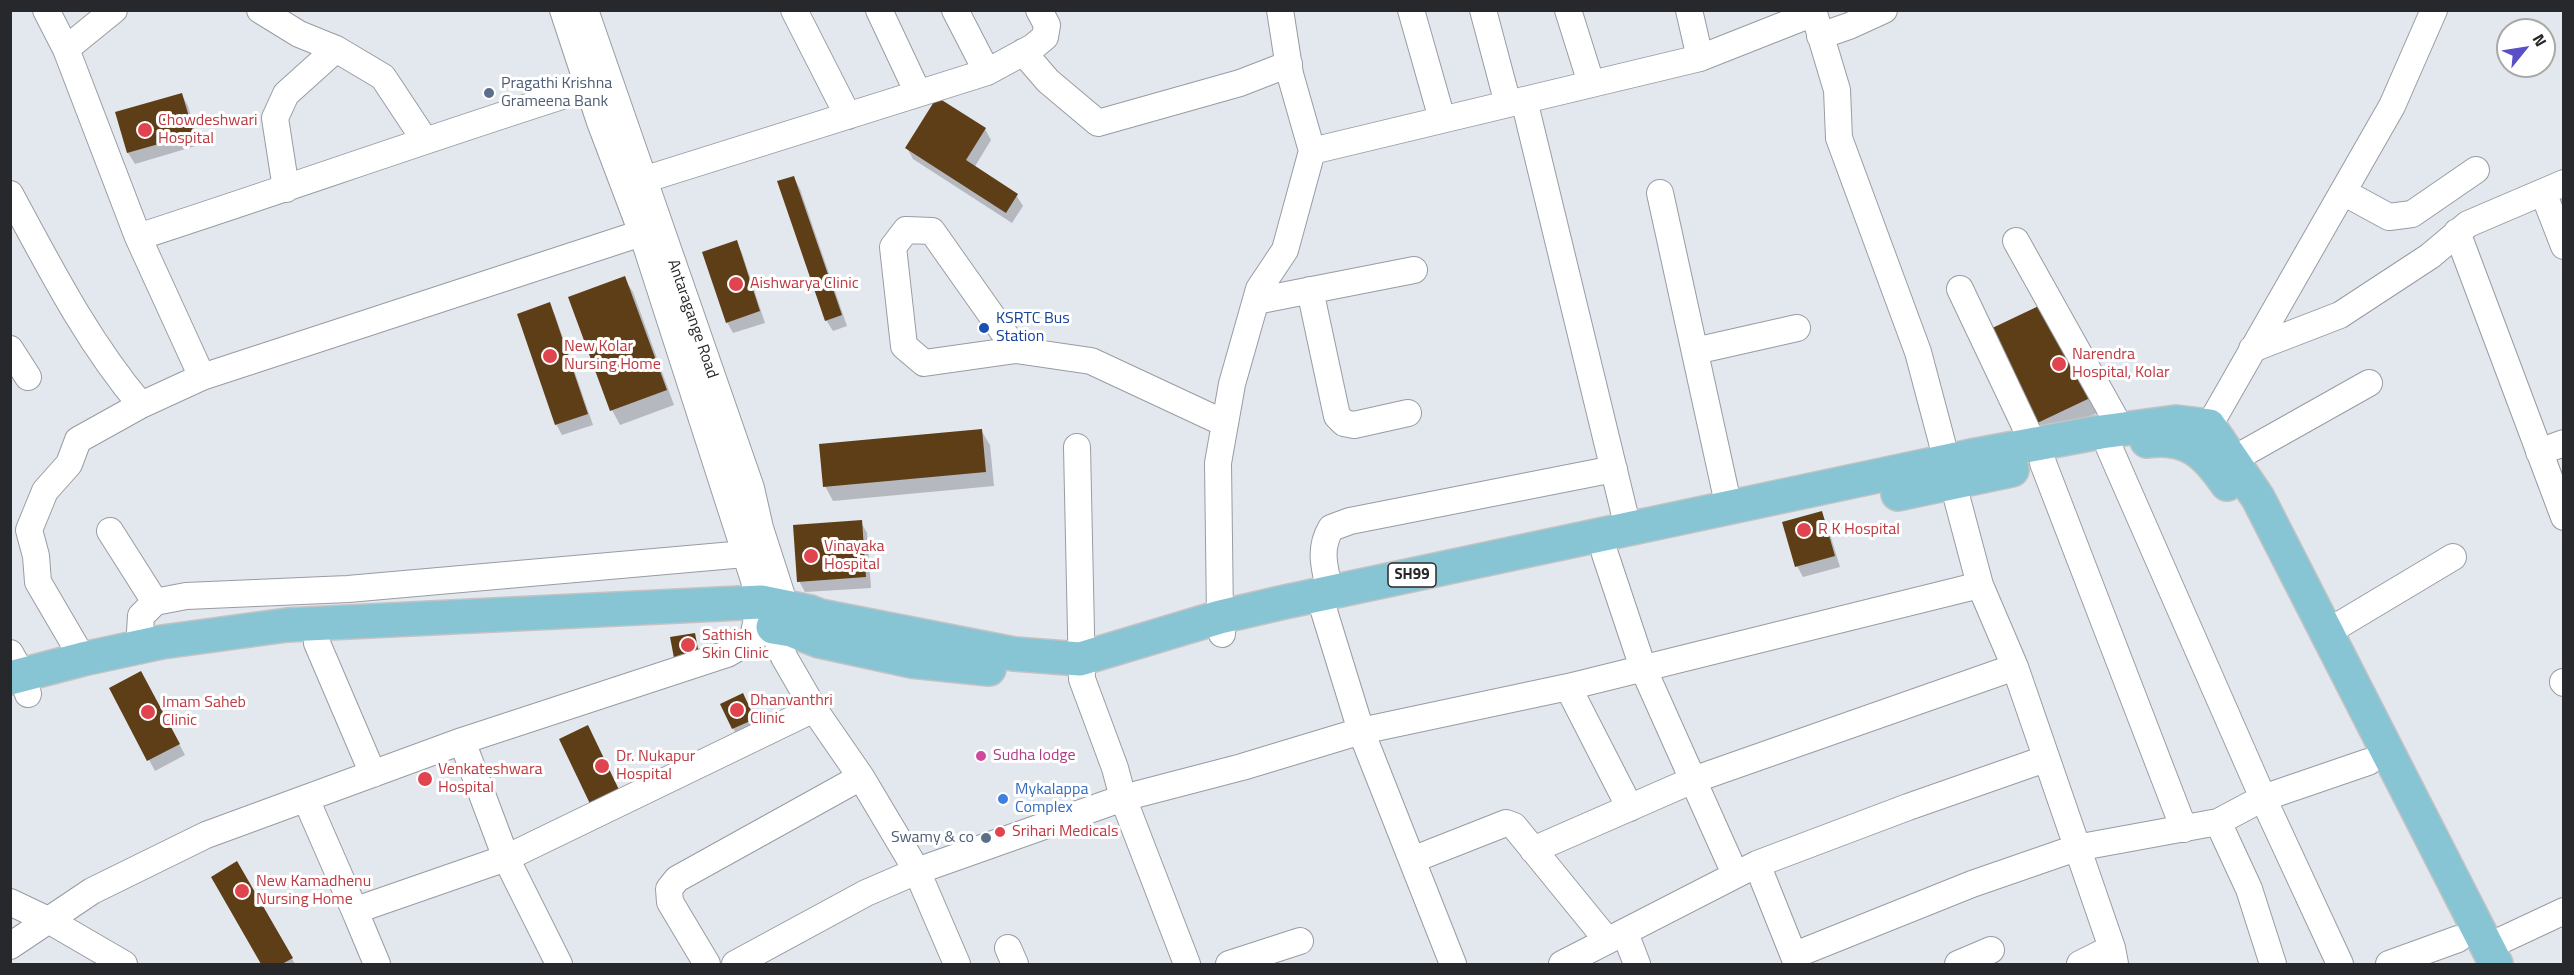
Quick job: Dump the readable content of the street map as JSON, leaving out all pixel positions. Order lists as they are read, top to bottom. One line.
{"streets":{"main road":["SH99"],"street":["Antaragange Road"]},"crossings":[["Antaragange Road","SH99"]],"places":["Pragathi Krishna Grameena Bank","Chowdeshwari Hospital","Aishwarya Clinic","KSRTC Bus Station","New Kolar Nursing Home","Narendra Hospital, Kolar","R K Hospital","Vinayaka Hospital","Sathish Skin Clinic","Dhanvanthri Clinic","Imam Saheb Clinic","Sudha lodge","Dr. Nukapur Hospital","Venkateshwara Hospital","Mykalappa Complex","Srihari Medicals","Swamy & co","New Kamadhenu Nursing Home"],"north":"top right"}
